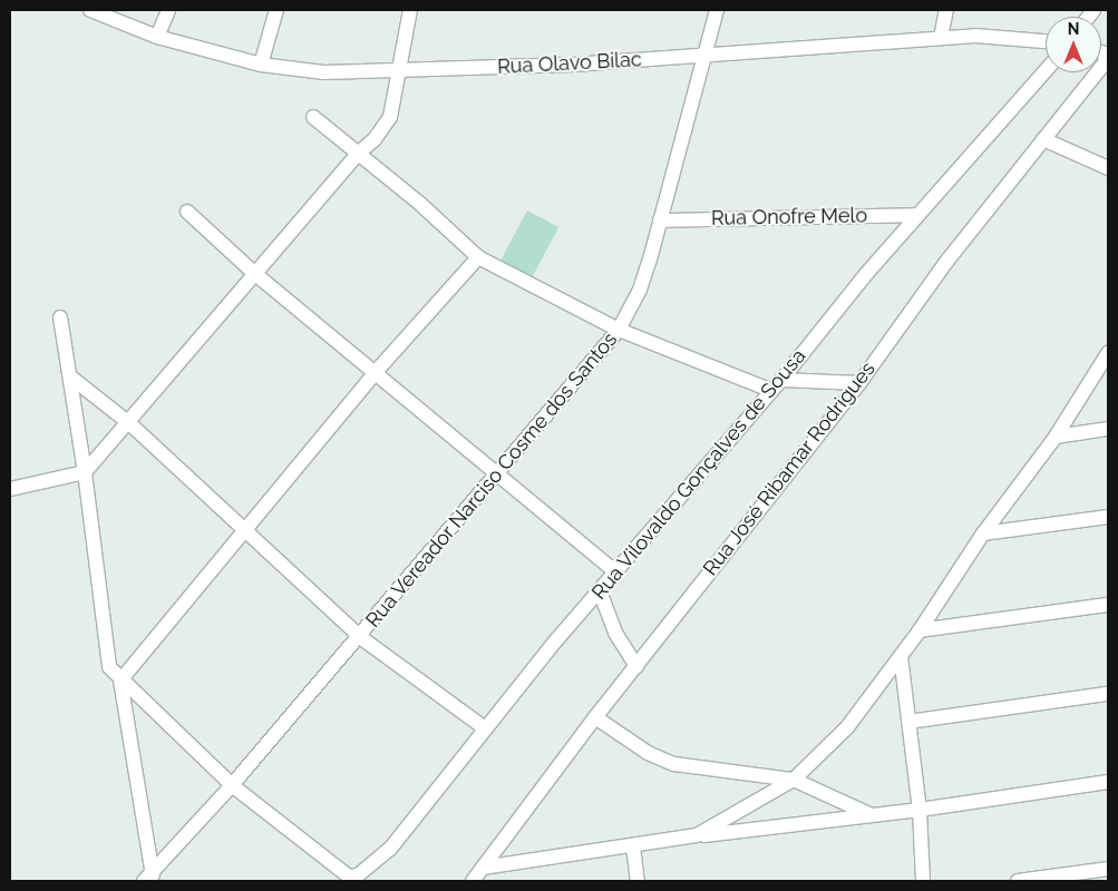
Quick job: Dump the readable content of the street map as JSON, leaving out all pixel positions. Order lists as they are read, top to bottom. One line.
{"streets":{"street":["Rua Olavo Bilac","Rua Onofre Melo","Rua José Ribamar Rodrigues","Rua Vilovaldo Gonçalves de Sousa","Rua Vereador Narciso Cosme dos Santos"]},"crossings":[["Rua Olavo Bilac","Rua Vereador Narciso Cosme dos Santos"],["Rua Onofre Melo","Rua Vilovaldo Gonçalves de Sousa"],["Rua Onofre Melo","Rua Vereador Narciso Cosme dos Santos"],["Rua Vilovaldo Gonçalves de Sousa","Rua Vereador Narciso Cosme dos Santos"]],"north":"top"}
